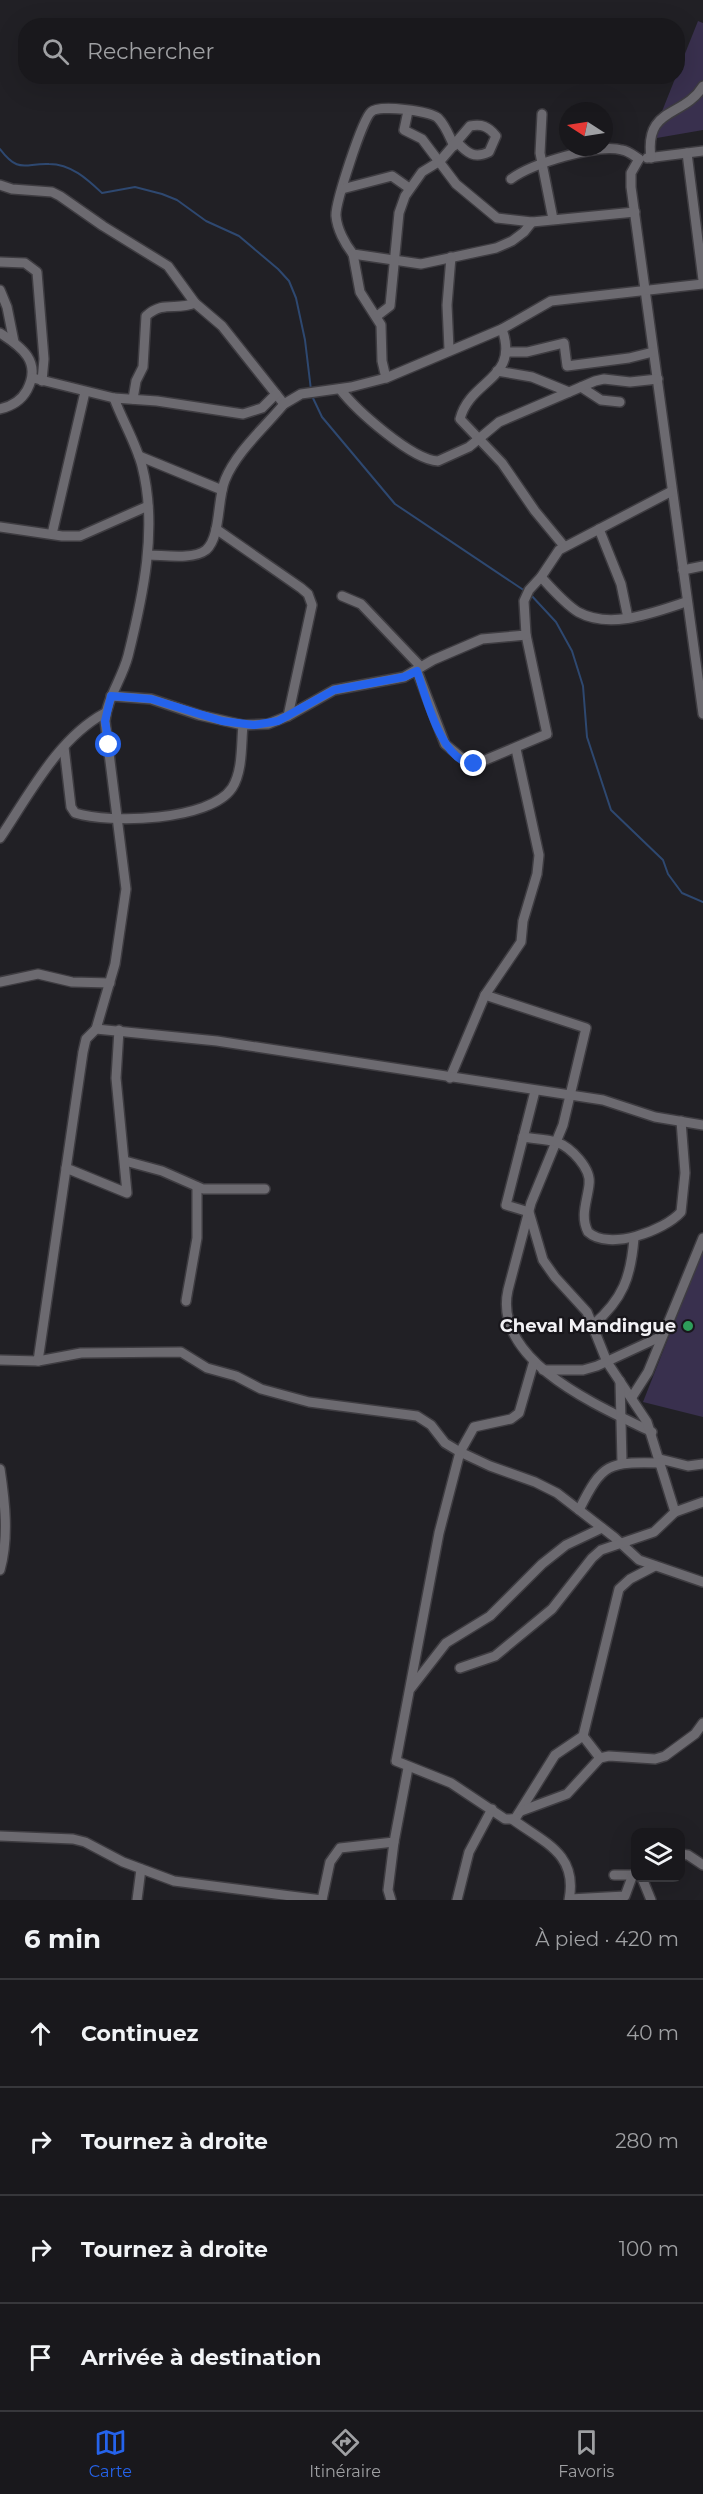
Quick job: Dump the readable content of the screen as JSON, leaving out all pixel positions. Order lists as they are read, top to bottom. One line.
{"places":["Cheval Mandingue"],"north":"left","page":{"search":"Rechercher","heading":["6 min","À pied · 420 m"],"list":[["Continuez","40 m"],["Tournez à droite","280 m"],["Tournez à droite","100 m"],"Arrivée à destination"],"nav":["Carte","Itinéraire","Favoris"]}}
